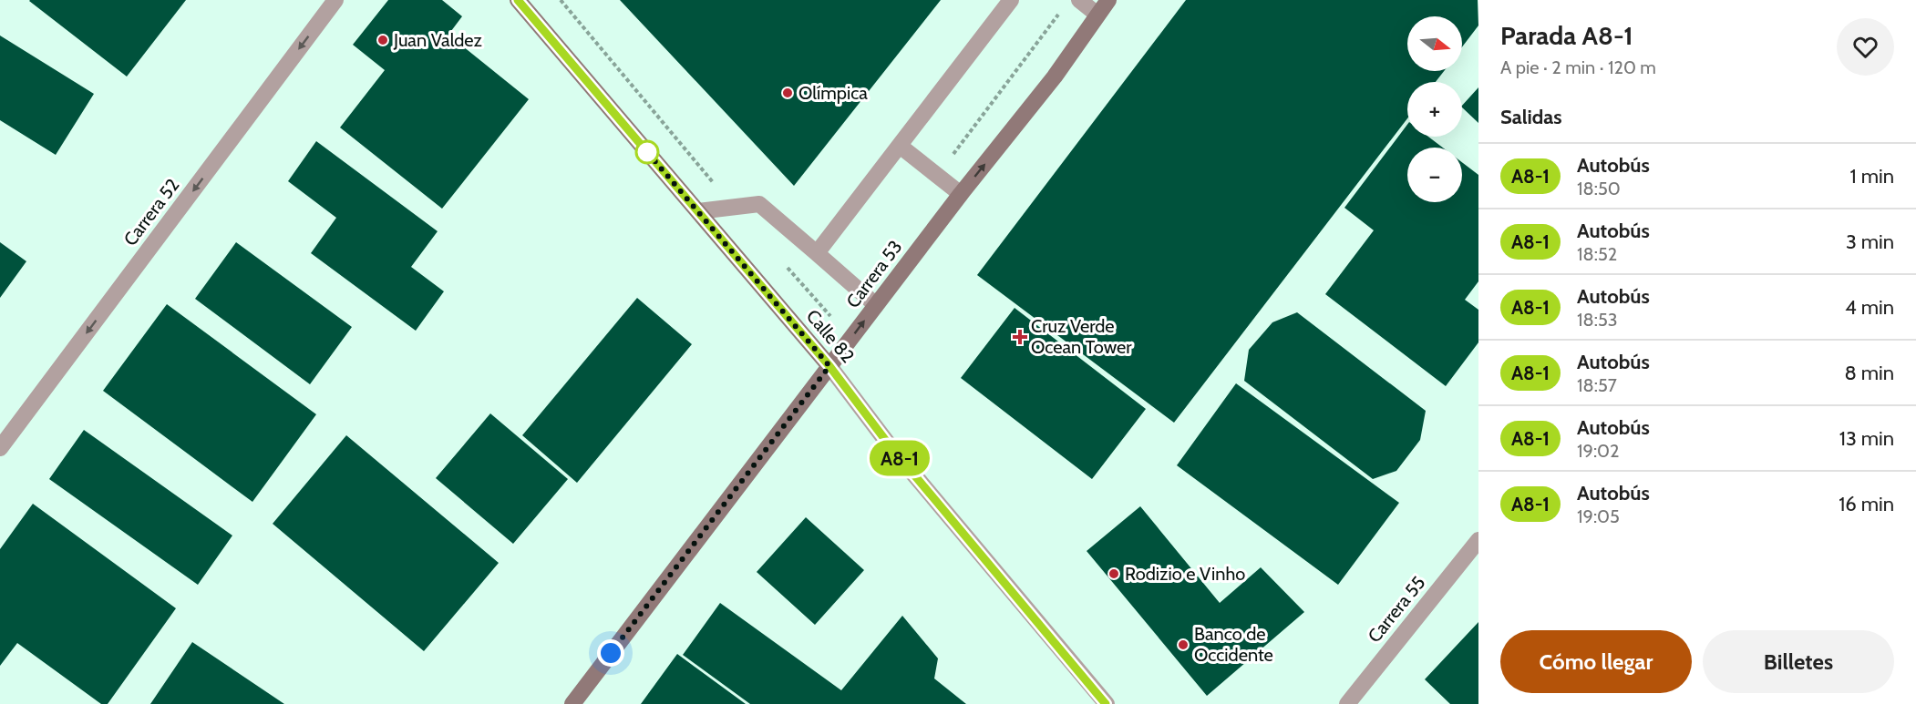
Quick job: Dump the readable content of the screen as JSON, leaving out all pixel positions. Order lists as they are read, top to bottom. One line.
{"streets":{"main road":["Carrera 53","Calle 82"],"street":["Carrera 52","Carrera 55"]},"crossings":[["Carrera 53","Calle 82"]],"one_way":["Carrera 52"],"places":{"other":["Juan Valdez","Olímpica","Rodizio e Vinho","Banco de Occidente"],"health":["Cruz Verde Ocean Tower"]},"lines":["bus line A8-1"],"north":"right","page":{"on_map":"A8-1","heading":[["Parada A8-1","A pie · 2 min · 120 m"],"Salidas"],"map_buttons":["+","−"],"list":[{"mark":"A8-1","name":"Autobús","note":"18:50","value":"1 min"},{"mark":"A8-1","name":"Autobús","note":"18:52","value":"3 min"},{"mark":"A8-1","name":"Autobús","note":"18:53","value":"4 min"},{"mark":"A8-1","name":"Autobús","note":"18:57","value":"8 min"},{"mark":"A8-1","name":"Autobús","note":"19:02","value":"13 min"},{"mark":"A8-1","name":"Autobús","note":"19:05","value":"16 min"}],"buttons":["Cómo llegar","Billetes"]}}
